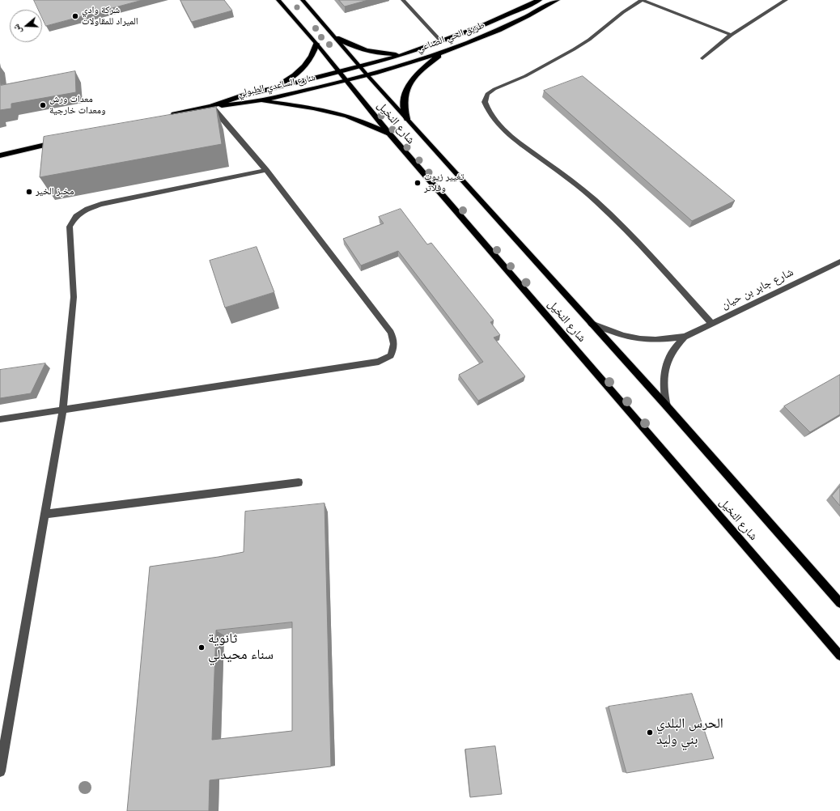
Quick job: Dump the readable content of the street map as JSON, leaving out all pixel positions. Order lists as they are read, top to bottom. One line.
{"streets":{"highway":["طريق الحي الصناعي","شارع الساعدي الطبولي"],"main road":["شارع النخيل"],"street":["شارع جابر بن حيان"]},"crossings":[["طريق الحي الصناعي","شارع الساعدي الطبولي"],["طريق الحي الصناعي","شارع النخيل"],["شارع الساعدي الطبولي","شارع النخيل"]],"places":["شركة وادي الميراد للمقاولات","معدات ورش ومعدات خارجية","تغيير زيوت وفلاتر","مخبز الخير","ثانوية سناء محيدلي","الحرس البلدي بني وليد"],"north":"left"}
